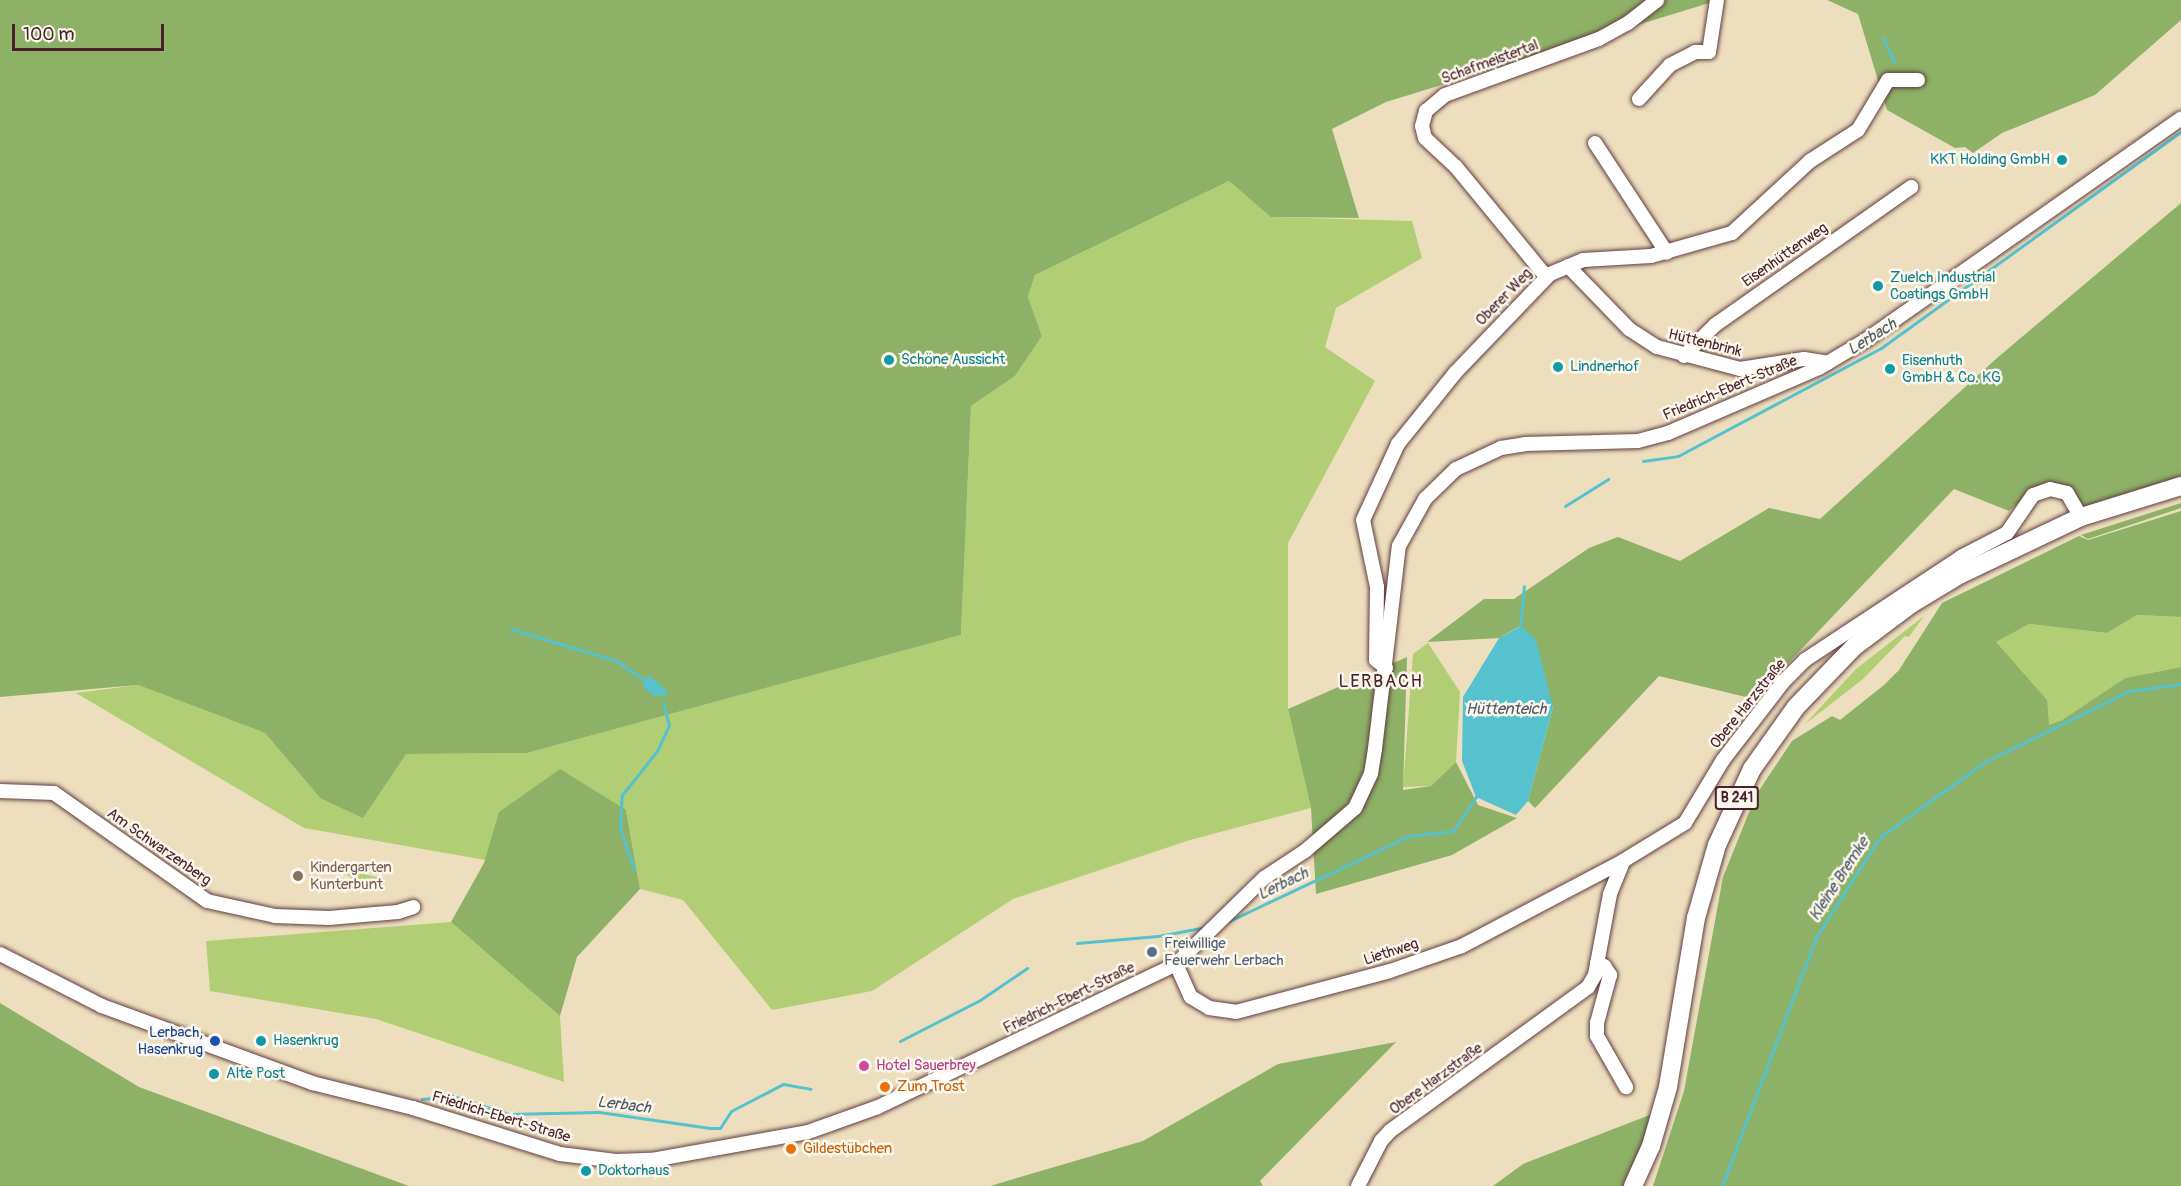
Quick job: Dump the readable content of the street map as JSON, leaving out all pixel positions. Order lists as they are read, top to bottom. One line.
{"streets":{"main road":["B 241"],"street":["Schafmeistertal","Eisenhüttenweg","Oberer Weg","Hüttenbrink","Friedrich-Ebert-Straße","Obere Harzstraße","Am Schwarzenberg","Liethweg"]},"crossings":[["Eisenhüttenweg","Hüttenbrink"],["Oberer Weg","Hüttenbrink"],["Oberer Weg","Friedrich-Ebert-Straße"],["Hüttenbrink","Friedrich-Ebert-Straße"],["Friedrich-Ebert-Straße","Liethweg"],["Obere Harzstraße","B 241"],["Obere Harzstraße","Liethweg"]],"districts":["LERBACH"],"water":["Lerbach","Hüttenteich","Kleine Bremke"],"places":["KKT Holding GmbH","Zuelch Industrial Coatings GmbH","Schöne Aussicht","Lindnerhof","Eisenhuth GmbH & Co. KG","Kindergarten Kunterbunt","Freiwillige Feuerwehr Lerbach","Lerbach, Hasenkrug","Hasenkrug","Hotel Sauerbrey","Alte Post","Zum Trost","Gildestübchen","Doktorhaus"],"scale_bar":"100 m"}
